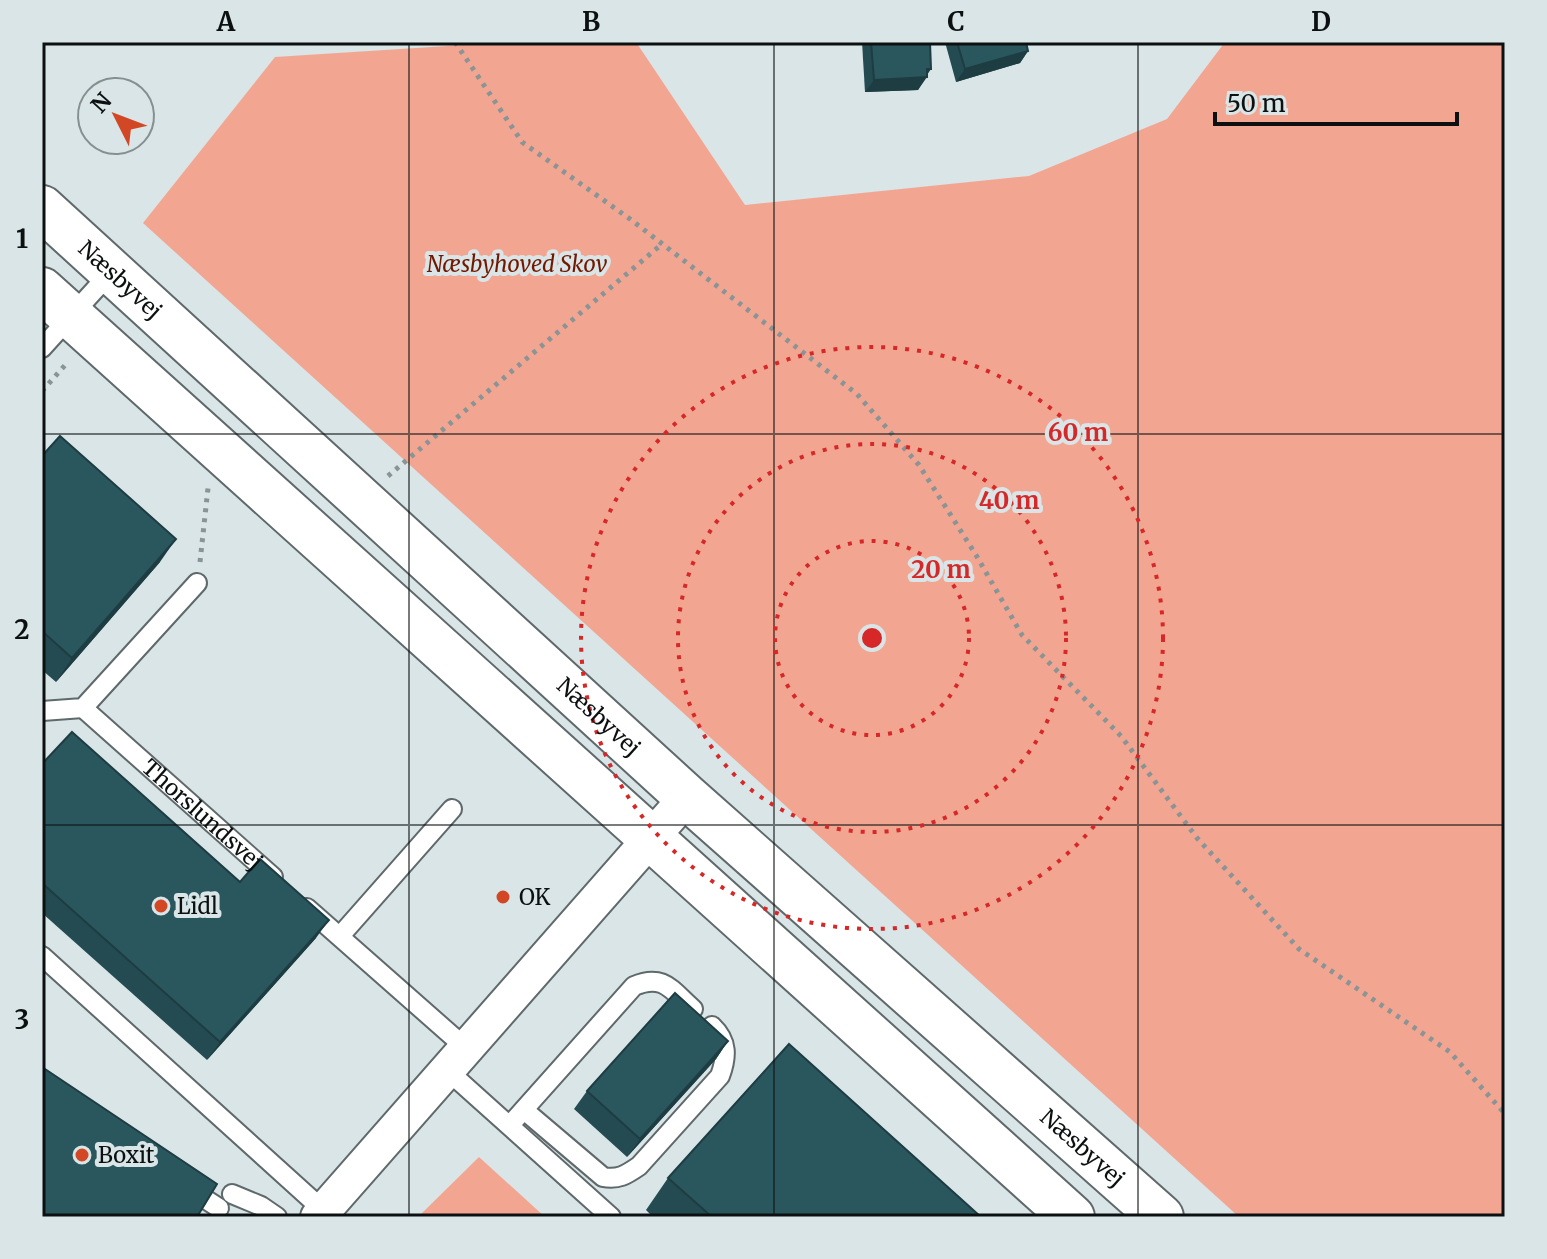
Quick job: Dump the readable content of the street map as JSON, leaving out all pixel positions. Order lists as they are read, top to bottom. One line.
{"streets":{"street":["Næsbyvej"],"lane":["Thorslundsvej"]},"parks":["Næsbyhoved Skov"],"places":["OK","Lidl","Boxit"],"scale_bar":"50 m","north":"top left","grid":{"columns":["A","B","C","D"],"rows":["1","2","3"]},"rings":["60 m","40 m","20 m"]}
